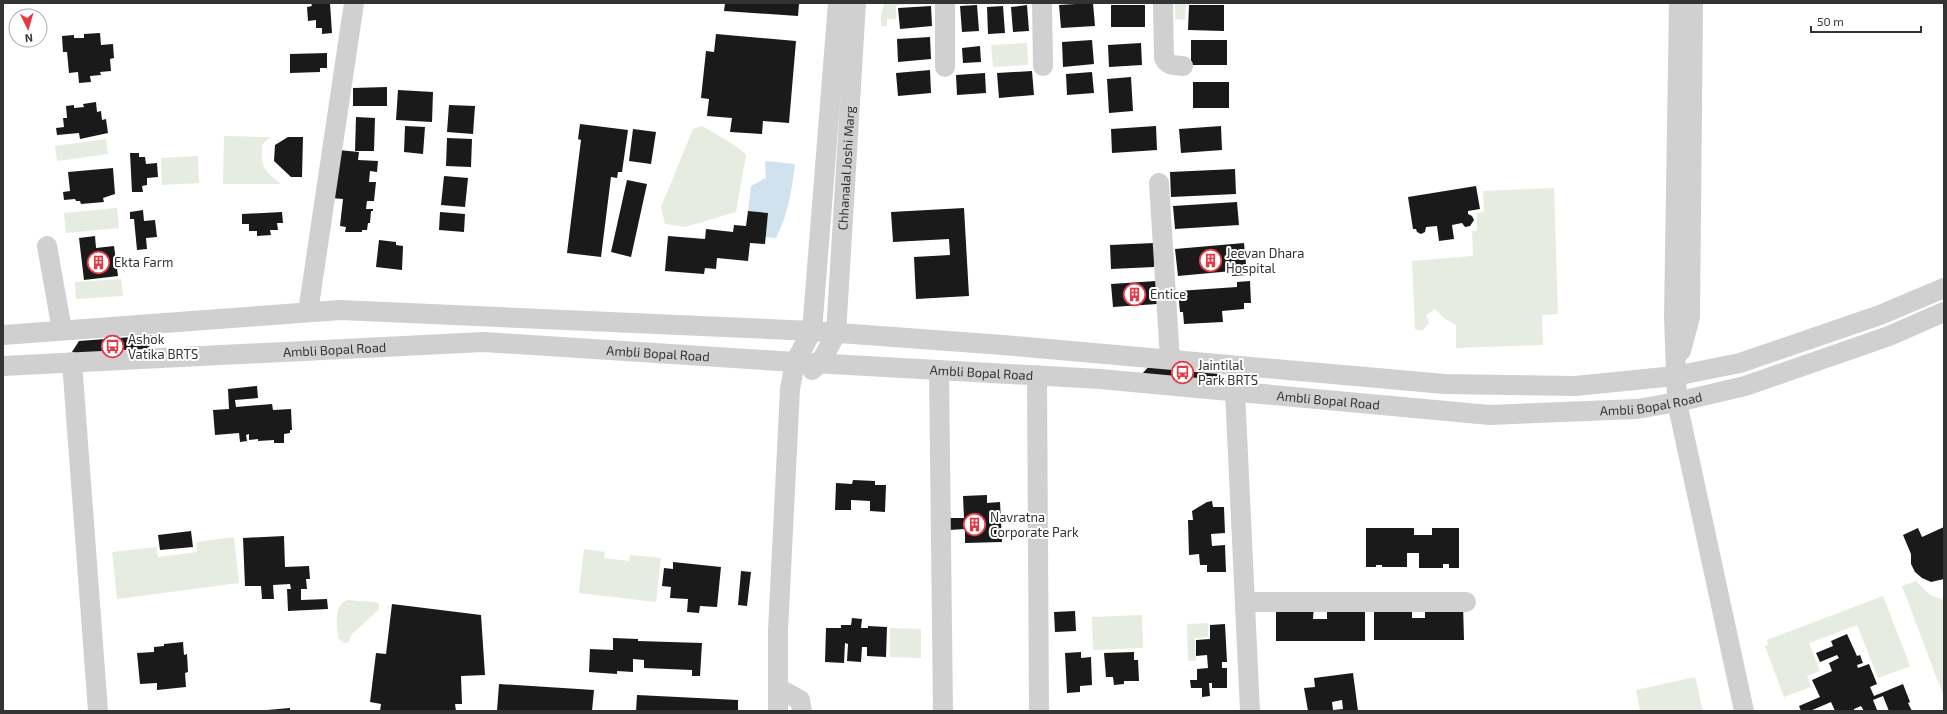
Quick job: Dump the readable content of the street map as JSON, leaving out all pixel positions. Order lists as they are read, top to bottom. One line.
{"streets":{"street":["Chhanalal Joshi Marg","Ambli Bopal Road"]},"crossings":[["Chhanalal Joshi Marg","Ambli Bopal Road"]],"places":{"building":["Jeevan Dhara Hospital","Ekta Farm","Entice","Navratna Corporate Park"],"bus stop":["Ashok Vatika BRTS","Jaintilal Park BRTS"]},"scale_bar":"50 m","north":"bottom"}
